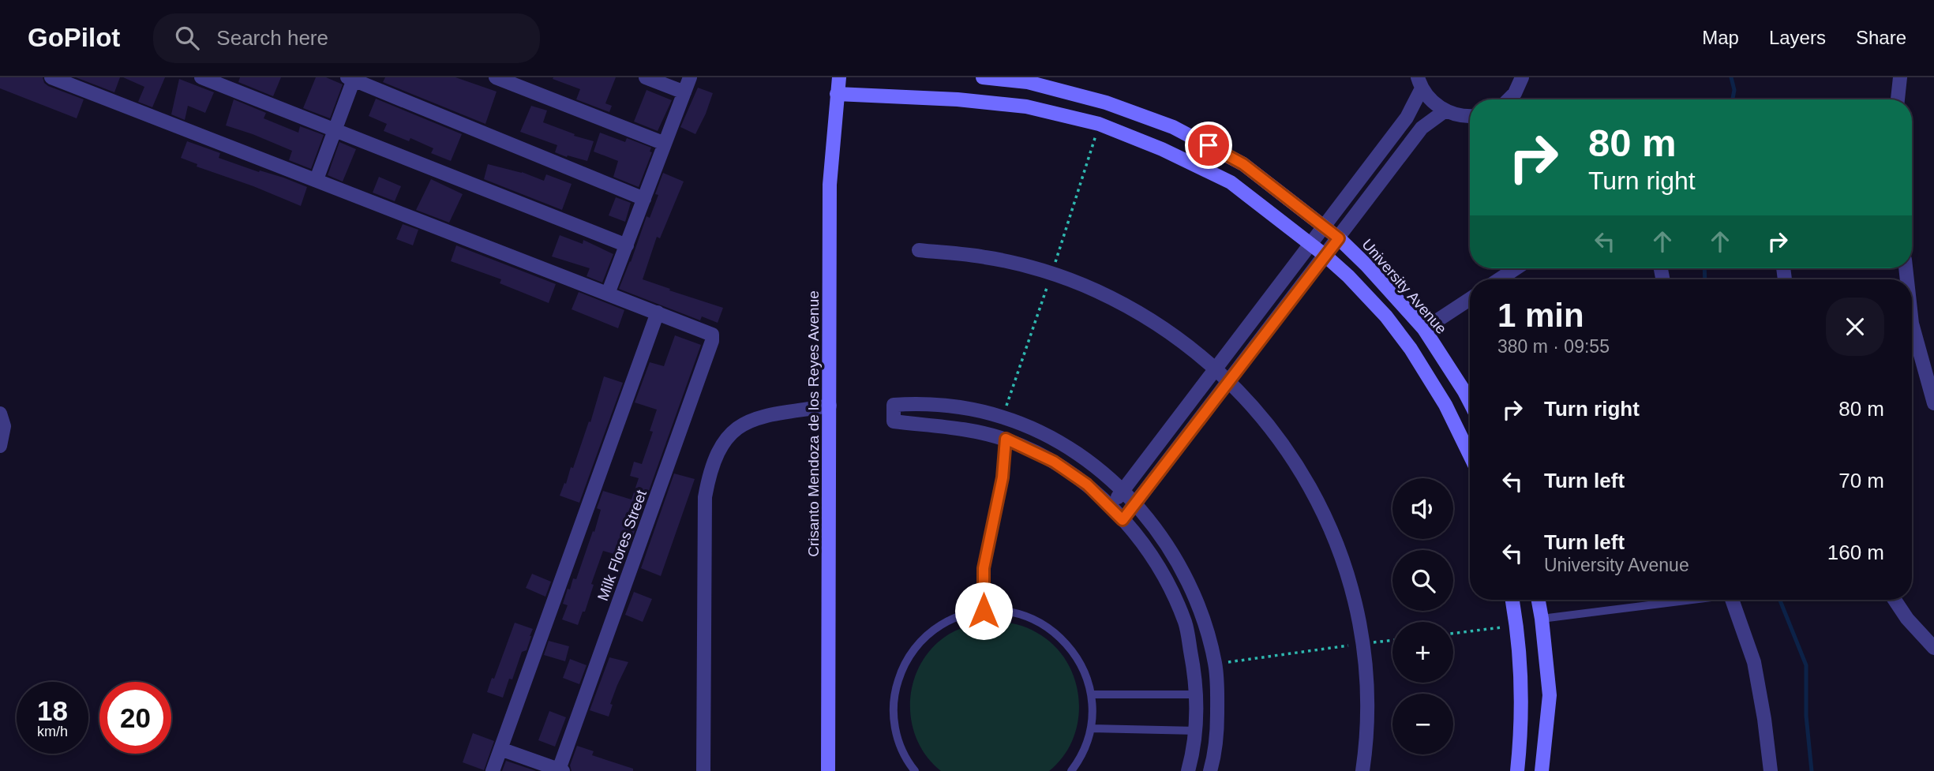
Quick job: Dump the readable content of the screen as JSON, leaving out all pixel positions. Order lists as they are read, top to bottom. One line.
{"streets":{"street":["University Avenue","Crisanto Mendoza de los Reyes Avenue","Milk Flores Street"]},"page":{"header":"GoPilot","search":"Search here","nav":["Map","Layers","Share"],"turn":["80 m","Turn right"],"heading":["1 min","380 m · 09:55"],"list":[{"name":"Turn right","value":"80 m"},{"name":"Turn left","value":"70 m"},{"name":"Turn left","note":"University Avenue","value":"160 m"}],"map_buttons":["+","−"],"speed":"18 km/h","limit":"20"}}
